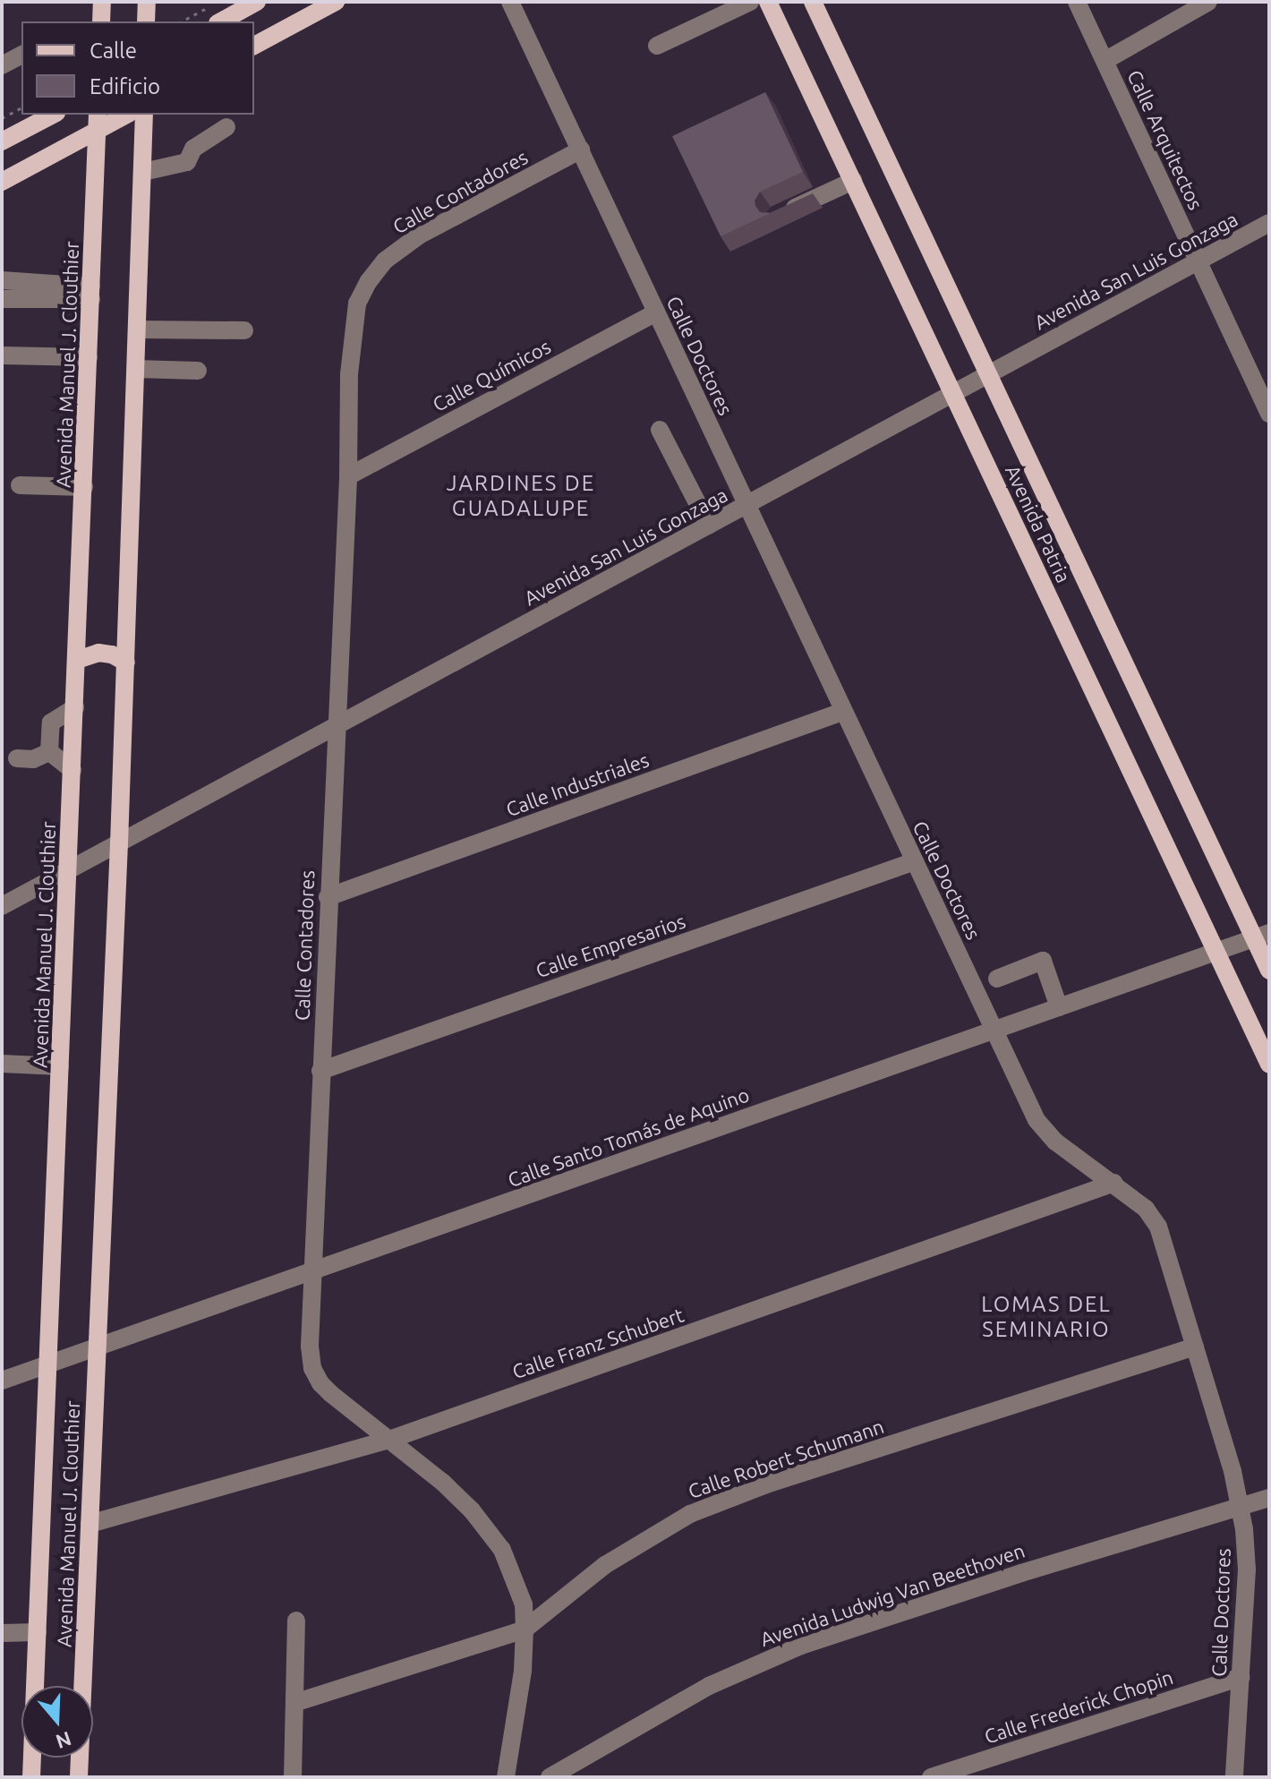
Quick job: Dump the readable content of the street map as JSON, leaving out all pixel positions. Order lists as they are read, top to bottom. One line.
{"streets":{"main road":["Avenida Manuel J. Clouthier","Avenida Patria"],"street":["Calle Arquitectos","Calle Contadores","Avenida San Luis Gonzaga","Calle Doctores","Calle Químicos","Calle Industriales","Calle Empresarios","Calle Santo Tomás de Aquino","Calle Franz Schubert","Calle Robert Schumann","Avenida Ludwig Van Beethoven","Calle Frederick Chopin"]},"crossings":[["Calle Arquitectos","Avenida San Luis Gonzaga"],["Calle Contadores","Avenida San Luis Gonzaga"],["Calle Contadores","Calle Doctores"],["Calle Contadores","Calle Químicos"],["Calle Contadores","Calle Industriales"],["Calle Contadores","Calle Empresarios"],["Calle Contadores","Calle Santo Tomás de Aquino"],["Calle Contadores","Calle Franz Schubert"],["Calle Contadores","Calle Robert Schumann"],["Avenida San Luis Gonzaga","Calle Doctores"],["Avenida San Luis Gonzaga","Avenida Manuel J. Clouthier"],["Avenida San Luis Gonzaga","Avenida Patria"],["Calle Doctores","Calle Químicos"],["Calle Doctores","Calle Industriales"],["Calle Doctores","Calle Empresarios"],["Calle Doctores","Calle Santo Tomás de Aquino"],["Calle Doctores","Calle Franz Schubert"],["Calle Doctores","Calle Robert Schumann"],["Calle Doctores","Avenida Ludwig Van Beethoven"],["Calle Doctores","Calle Frederick Chopin"],["Avenida Manuel J. Clouthier","Calle Santo Tomás de Aquino"],["Avenida Manuel J. Clouthier","Calle Franz Schubert"],["Avenida Patria","Calle Santo Tomás de Aquino"]],"districts":["JARDINES DE GUADALUPE","LOMAS DEL SEMINARIO"],"legend":["Calle","Edificio"],"north":"bottom"}
